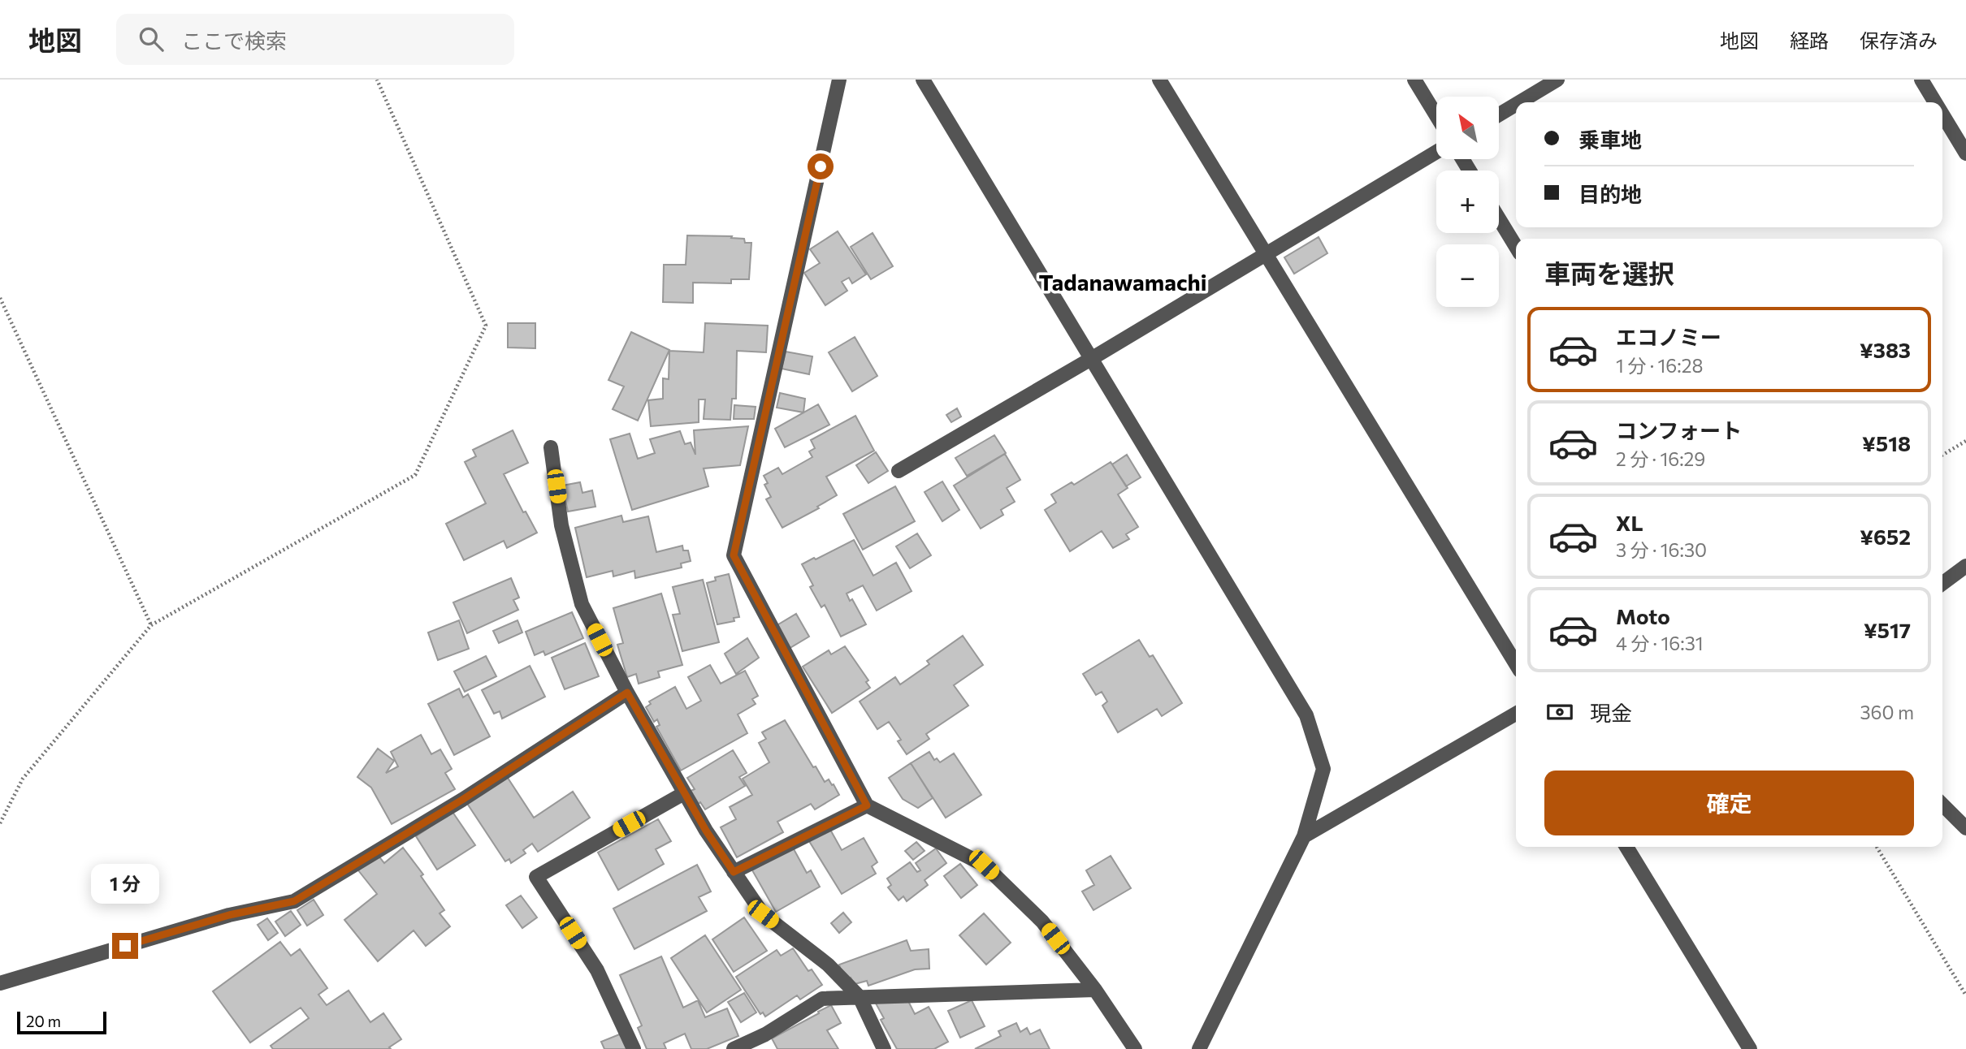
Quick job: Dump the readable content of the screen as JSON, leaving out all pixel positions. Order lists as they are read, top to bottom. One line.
{"districts":["Tadanawamachi"],"scale_bar":"20 m","north":"top left","page":{"header":"地図","search":"ここで検索","nav":["地図","経路","保存済み"],"map_buttons":["+","−"],"banner":["乗車地","目的地"],"heading":"車両を選択","list":[{"name":"エコノミー","note":"1 分 · 16:28","value":"¥383"},{"name":"コンフォート","note":"2 分 · 16:29","value":"¥518"},{"name":"XL","note":"3 分 · 16:30","value":"¥652"},{"name":"Moto","note":"4 分 · 16:31","value":"¥517"}],"pay":["現金","360 m"],"buttons":"確定","bubble":"1 分","scale":"20 m"}}
